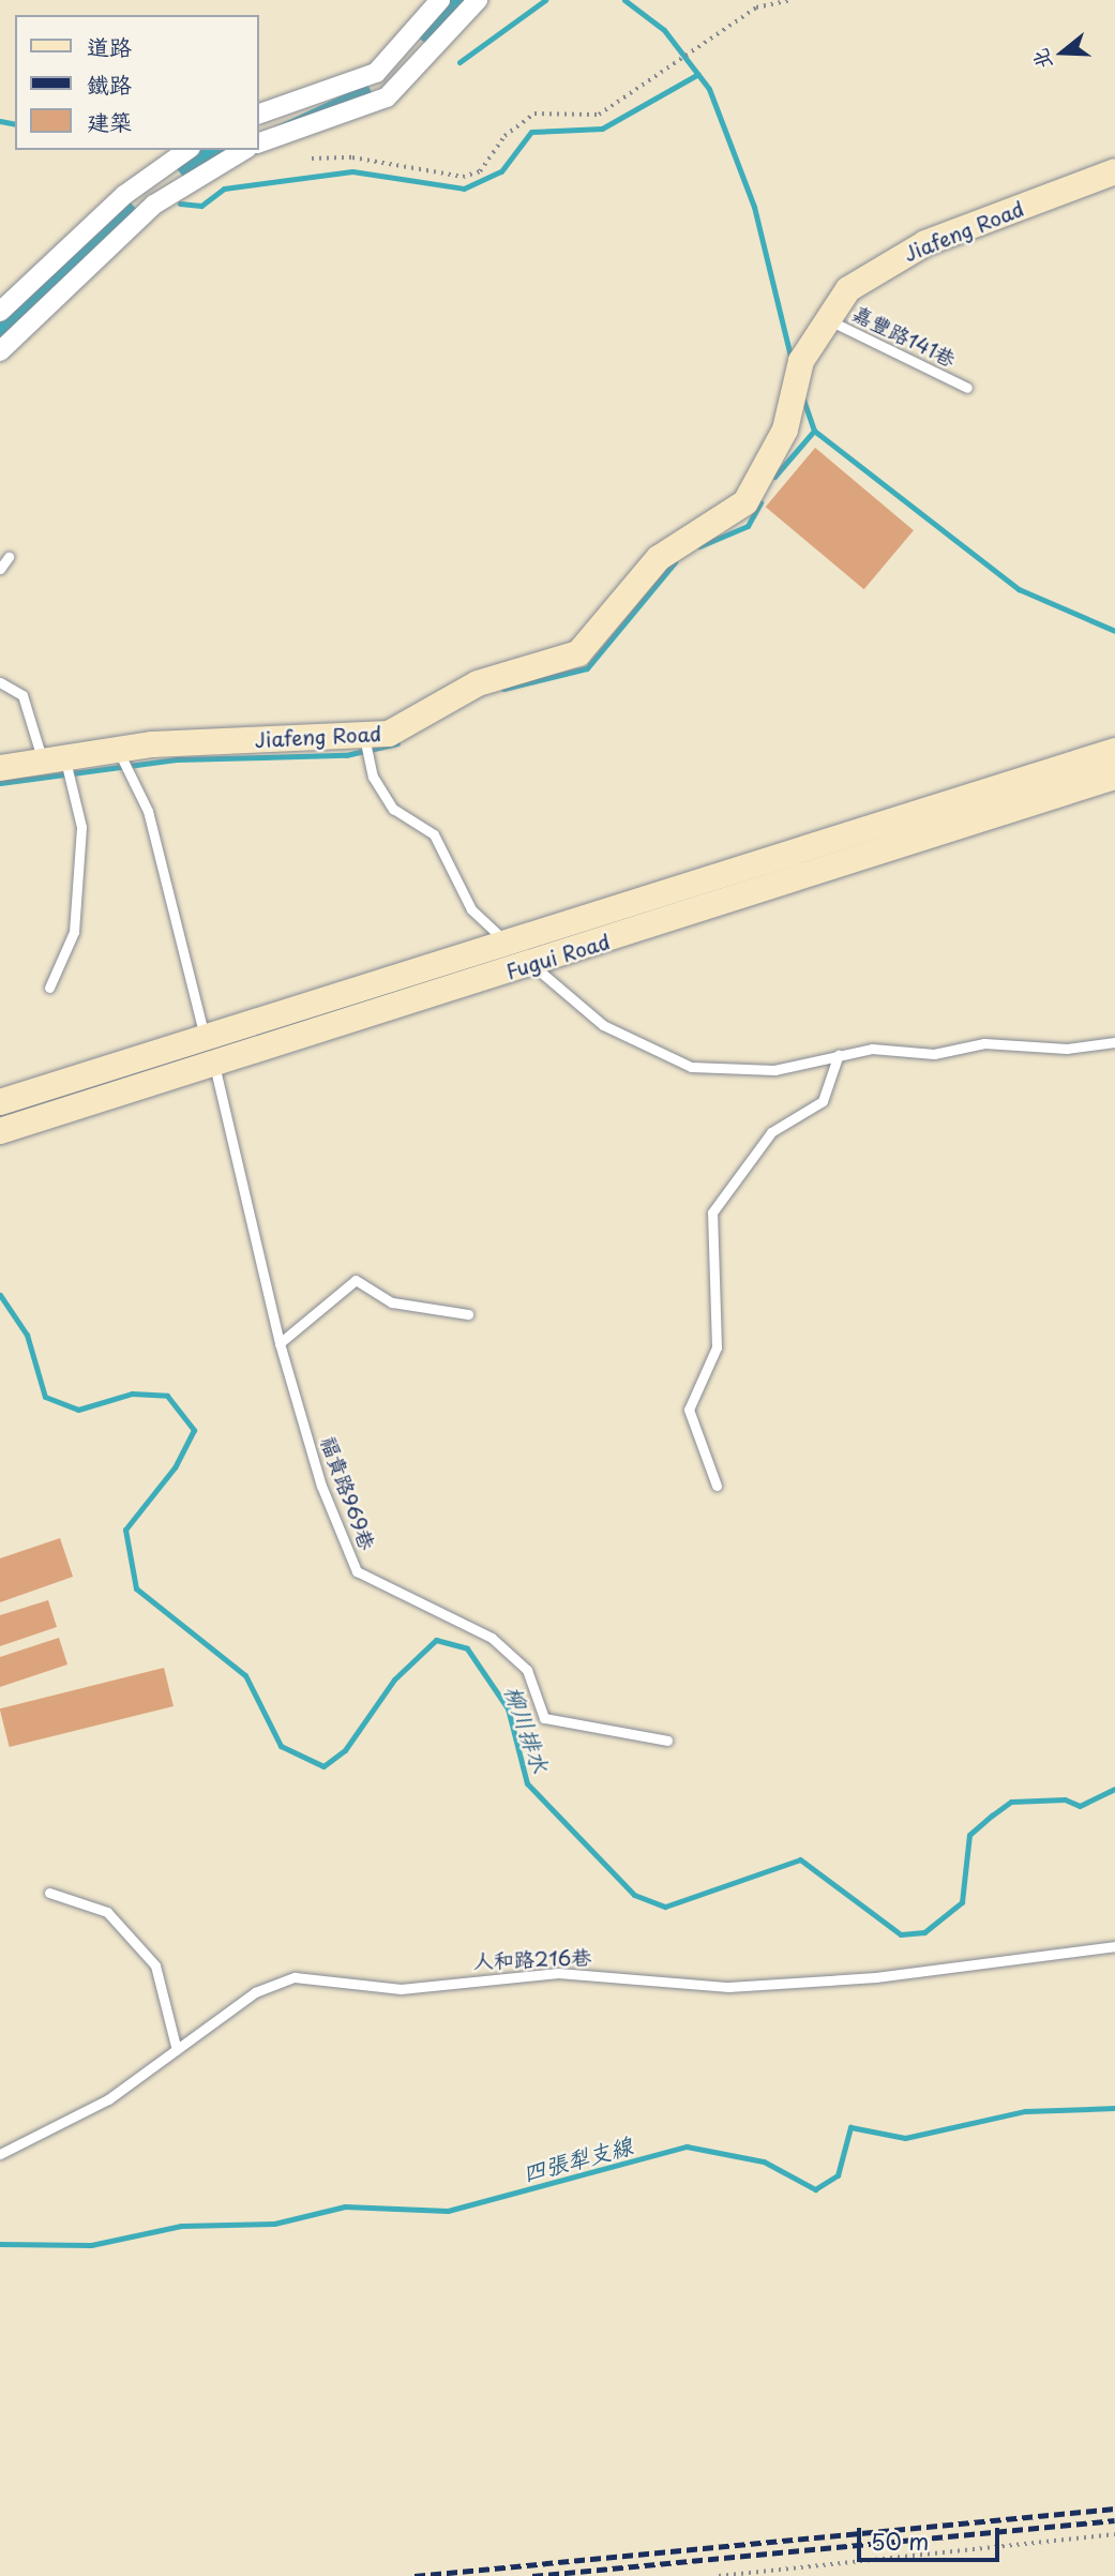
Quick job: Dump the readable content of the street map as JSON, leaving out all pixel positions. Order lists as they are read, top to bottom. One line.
{"streets":{"street":["Jiafeng Road","Fugui Road"],"lane":["嘉豐路141巷","福貴路969巷","人和路216巷"]},"crossings":[["Jiafeng Road","嘉豐路141巷"],["Jiafeng Road","福貴路969巷"],["Fugui Road","福貴路969巷"]],"water":["柳川排水","四張犁支線"],"legend":["道路","鐵路","建築"],"scale_bar":"50 m","north":"left"}
